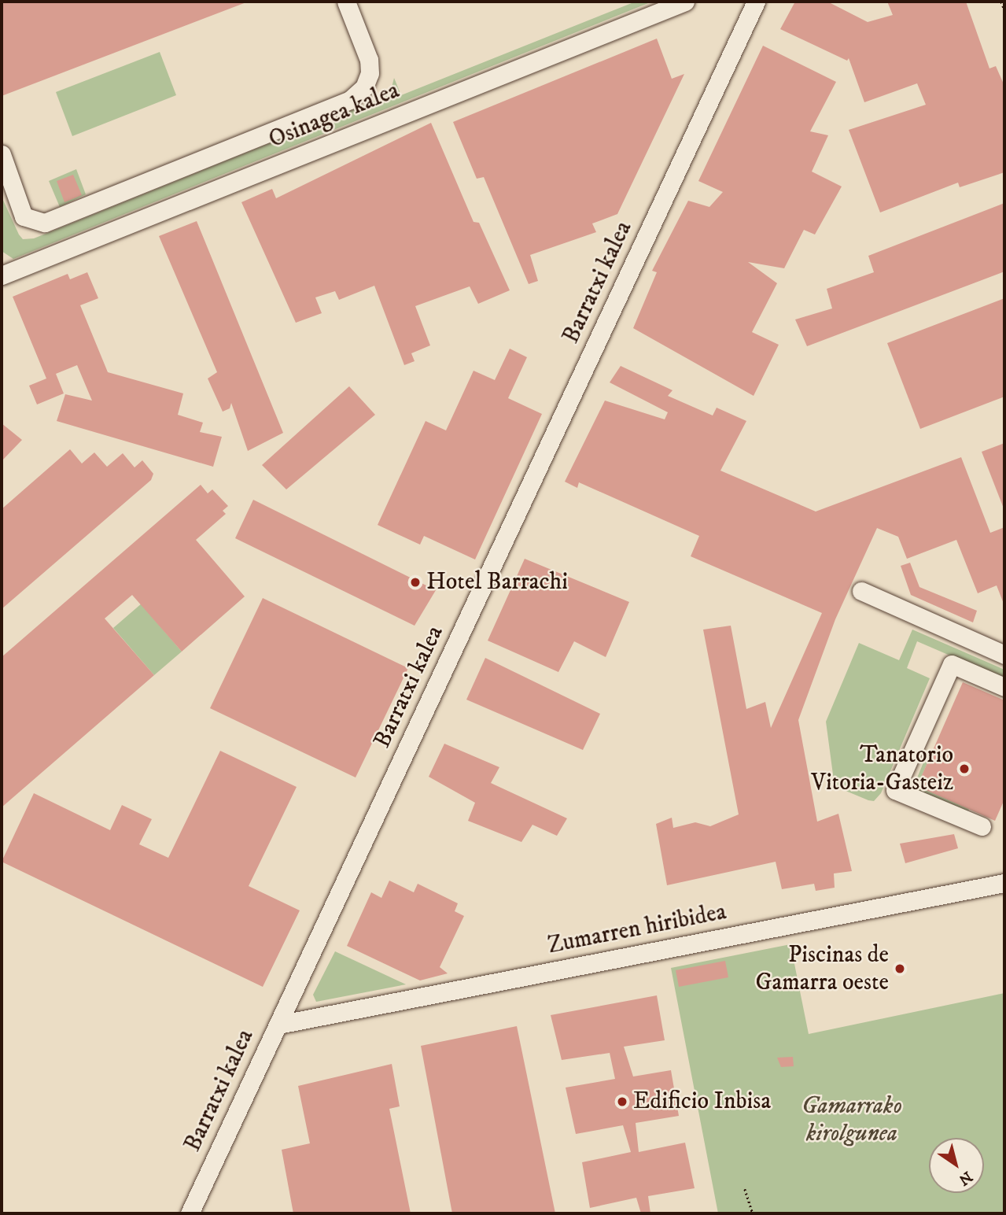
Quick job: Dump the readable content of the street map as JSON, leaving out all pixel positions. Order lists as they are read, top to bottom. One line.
{"streets":{"street":["Osinagea kalea","Barratxi kalea","Zumarren hiribidea"]},"crossings":[["Barratxi kalea","Zumarren hiribidea"]],"parks":["Gamarrako kirolgunea"],"places":["Hotel Barrachi","Tanatorio Vitoria-Gasteiz","Piscinas de Gamarra oeste","Edificio Inbisa"],"north":"bottom right"}
